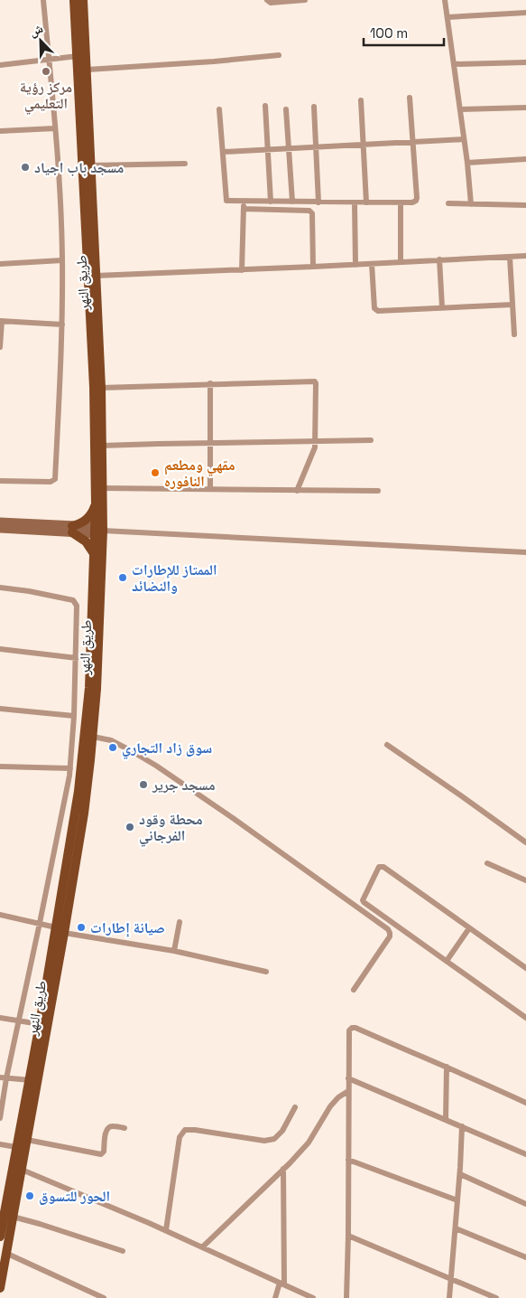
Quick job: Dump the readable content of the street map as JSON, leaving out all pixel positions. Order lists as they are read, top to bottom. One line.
{"streets":{"main road":["طريق النهر"]},"places":["مركز رؤية التعليمي","مسجد باب اجياد","مقهي ومطعم النافوره","الممتاز للإطارات والنضائد","سوق زاد التجاري","مسجد جرير","محطة وقود الفرجاني","صيانة إطارات","الحور للتسوق"],"scale_bar":"100 m","north":"top left"}
